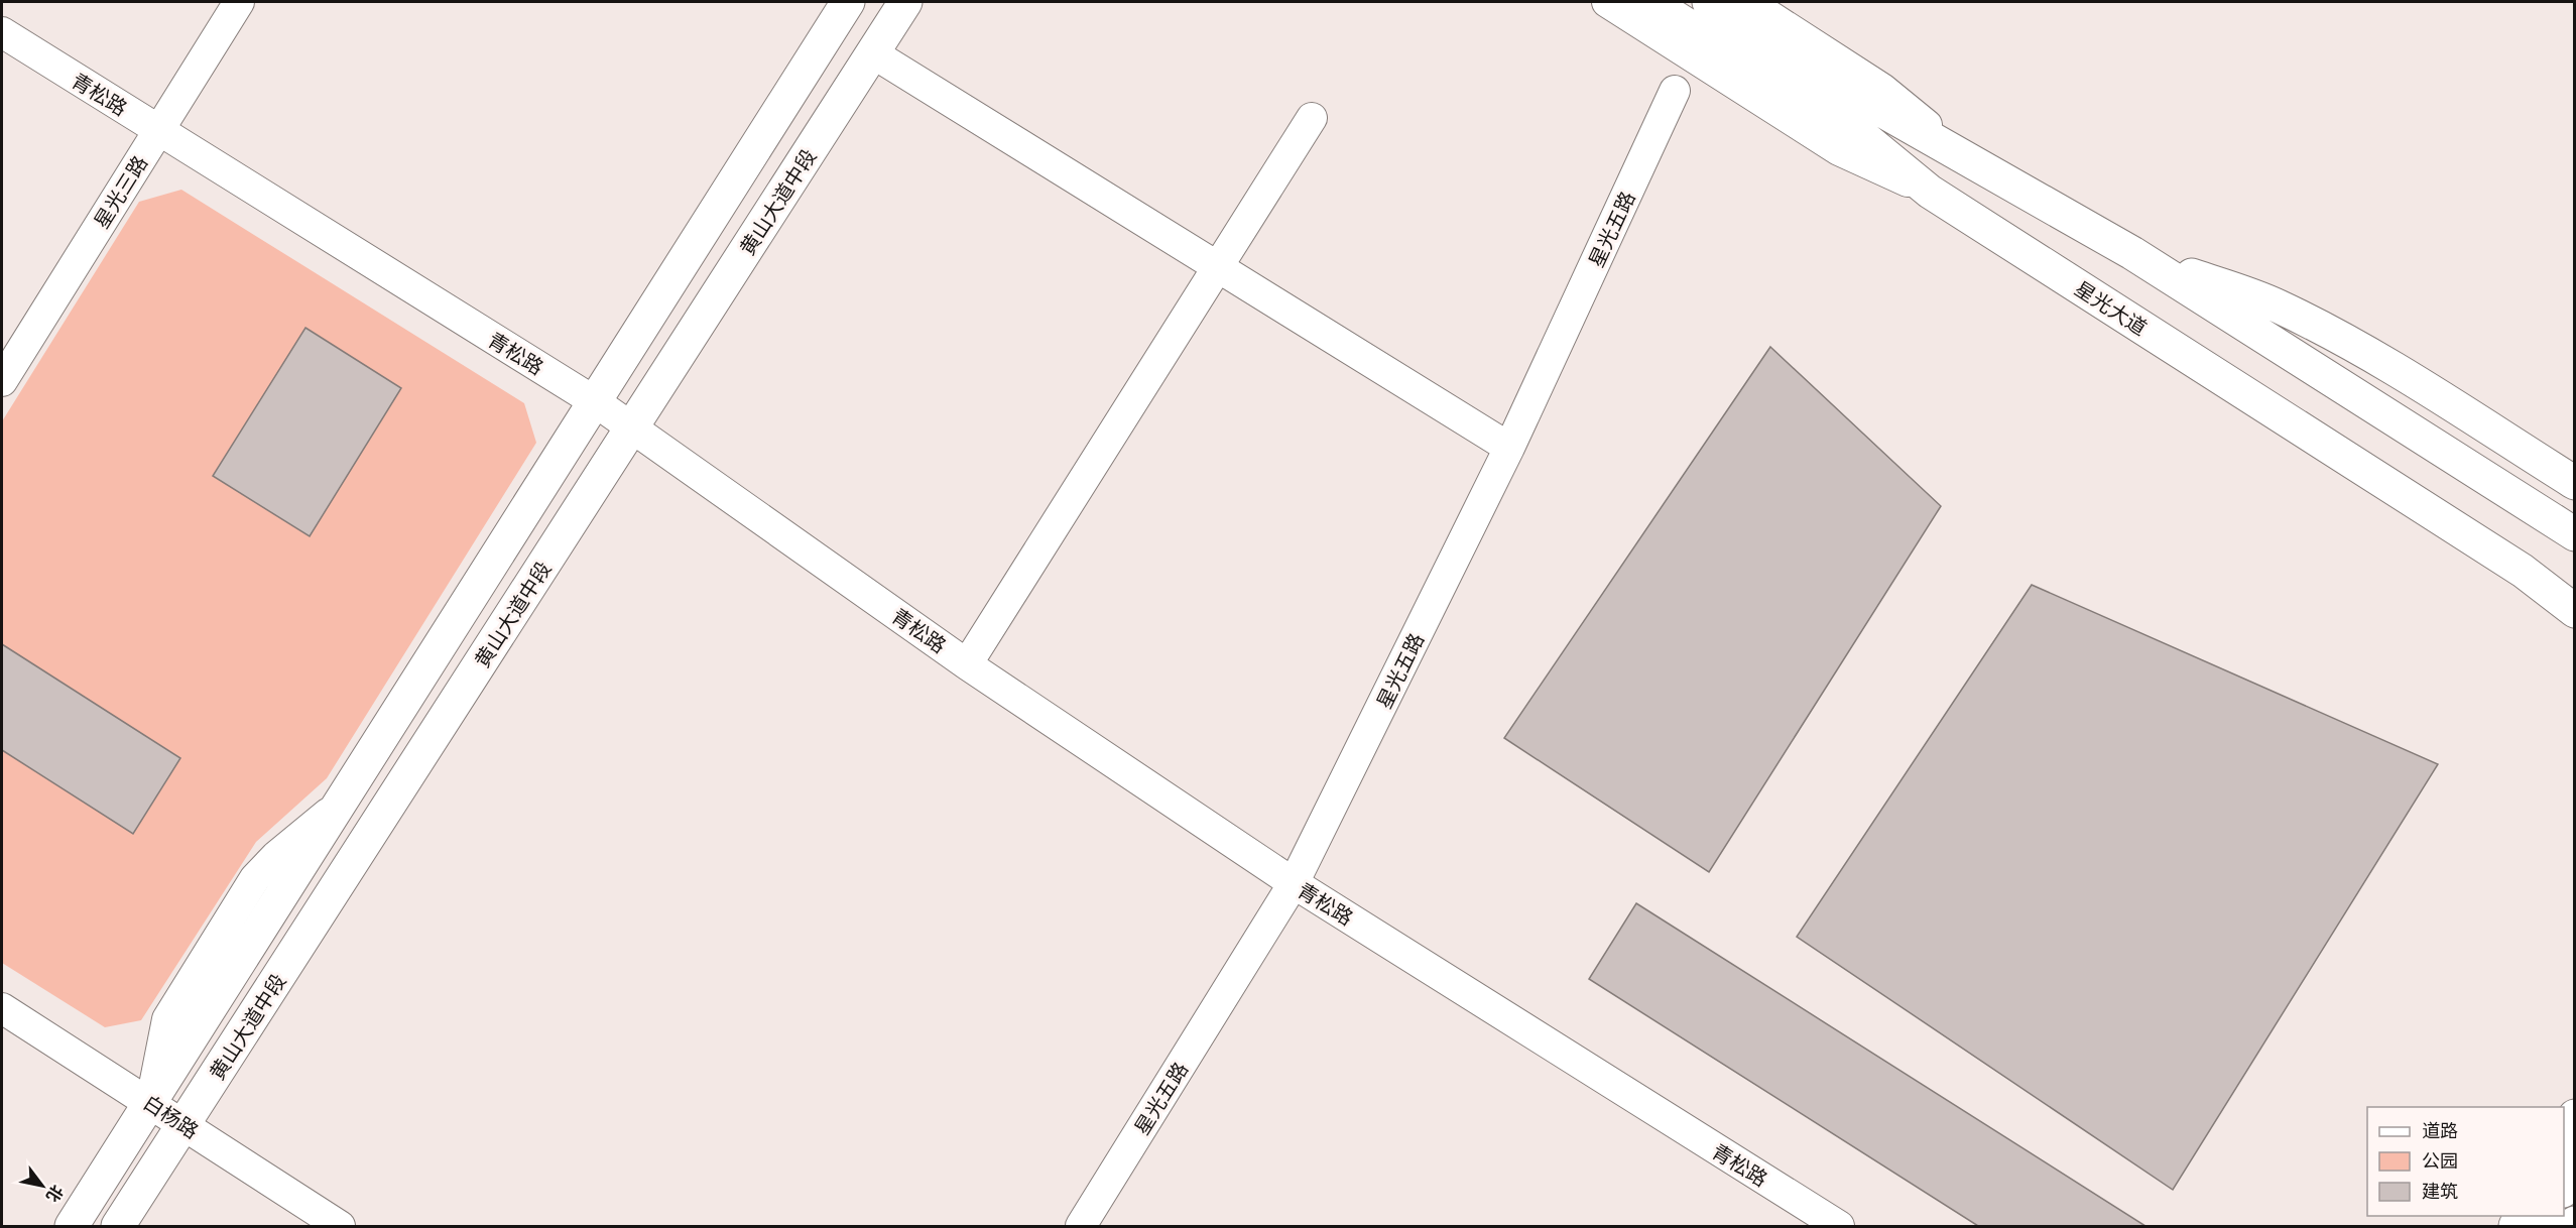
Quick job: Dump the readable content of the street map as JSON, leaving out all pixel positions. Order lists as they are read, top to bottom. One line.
{"streets":{"main road":["黄山大道中段","星光大道"],"street":["青松路","星光三路","星光五路","白杨路"]},"crossings":[["青松路","星光三路"],["青松路","黄山大道中段"],["青松路","星光五路"],["黄山大道中段","白杨路"]],"legend":["道路","公园","建筑"],"north":"bottom right"}
